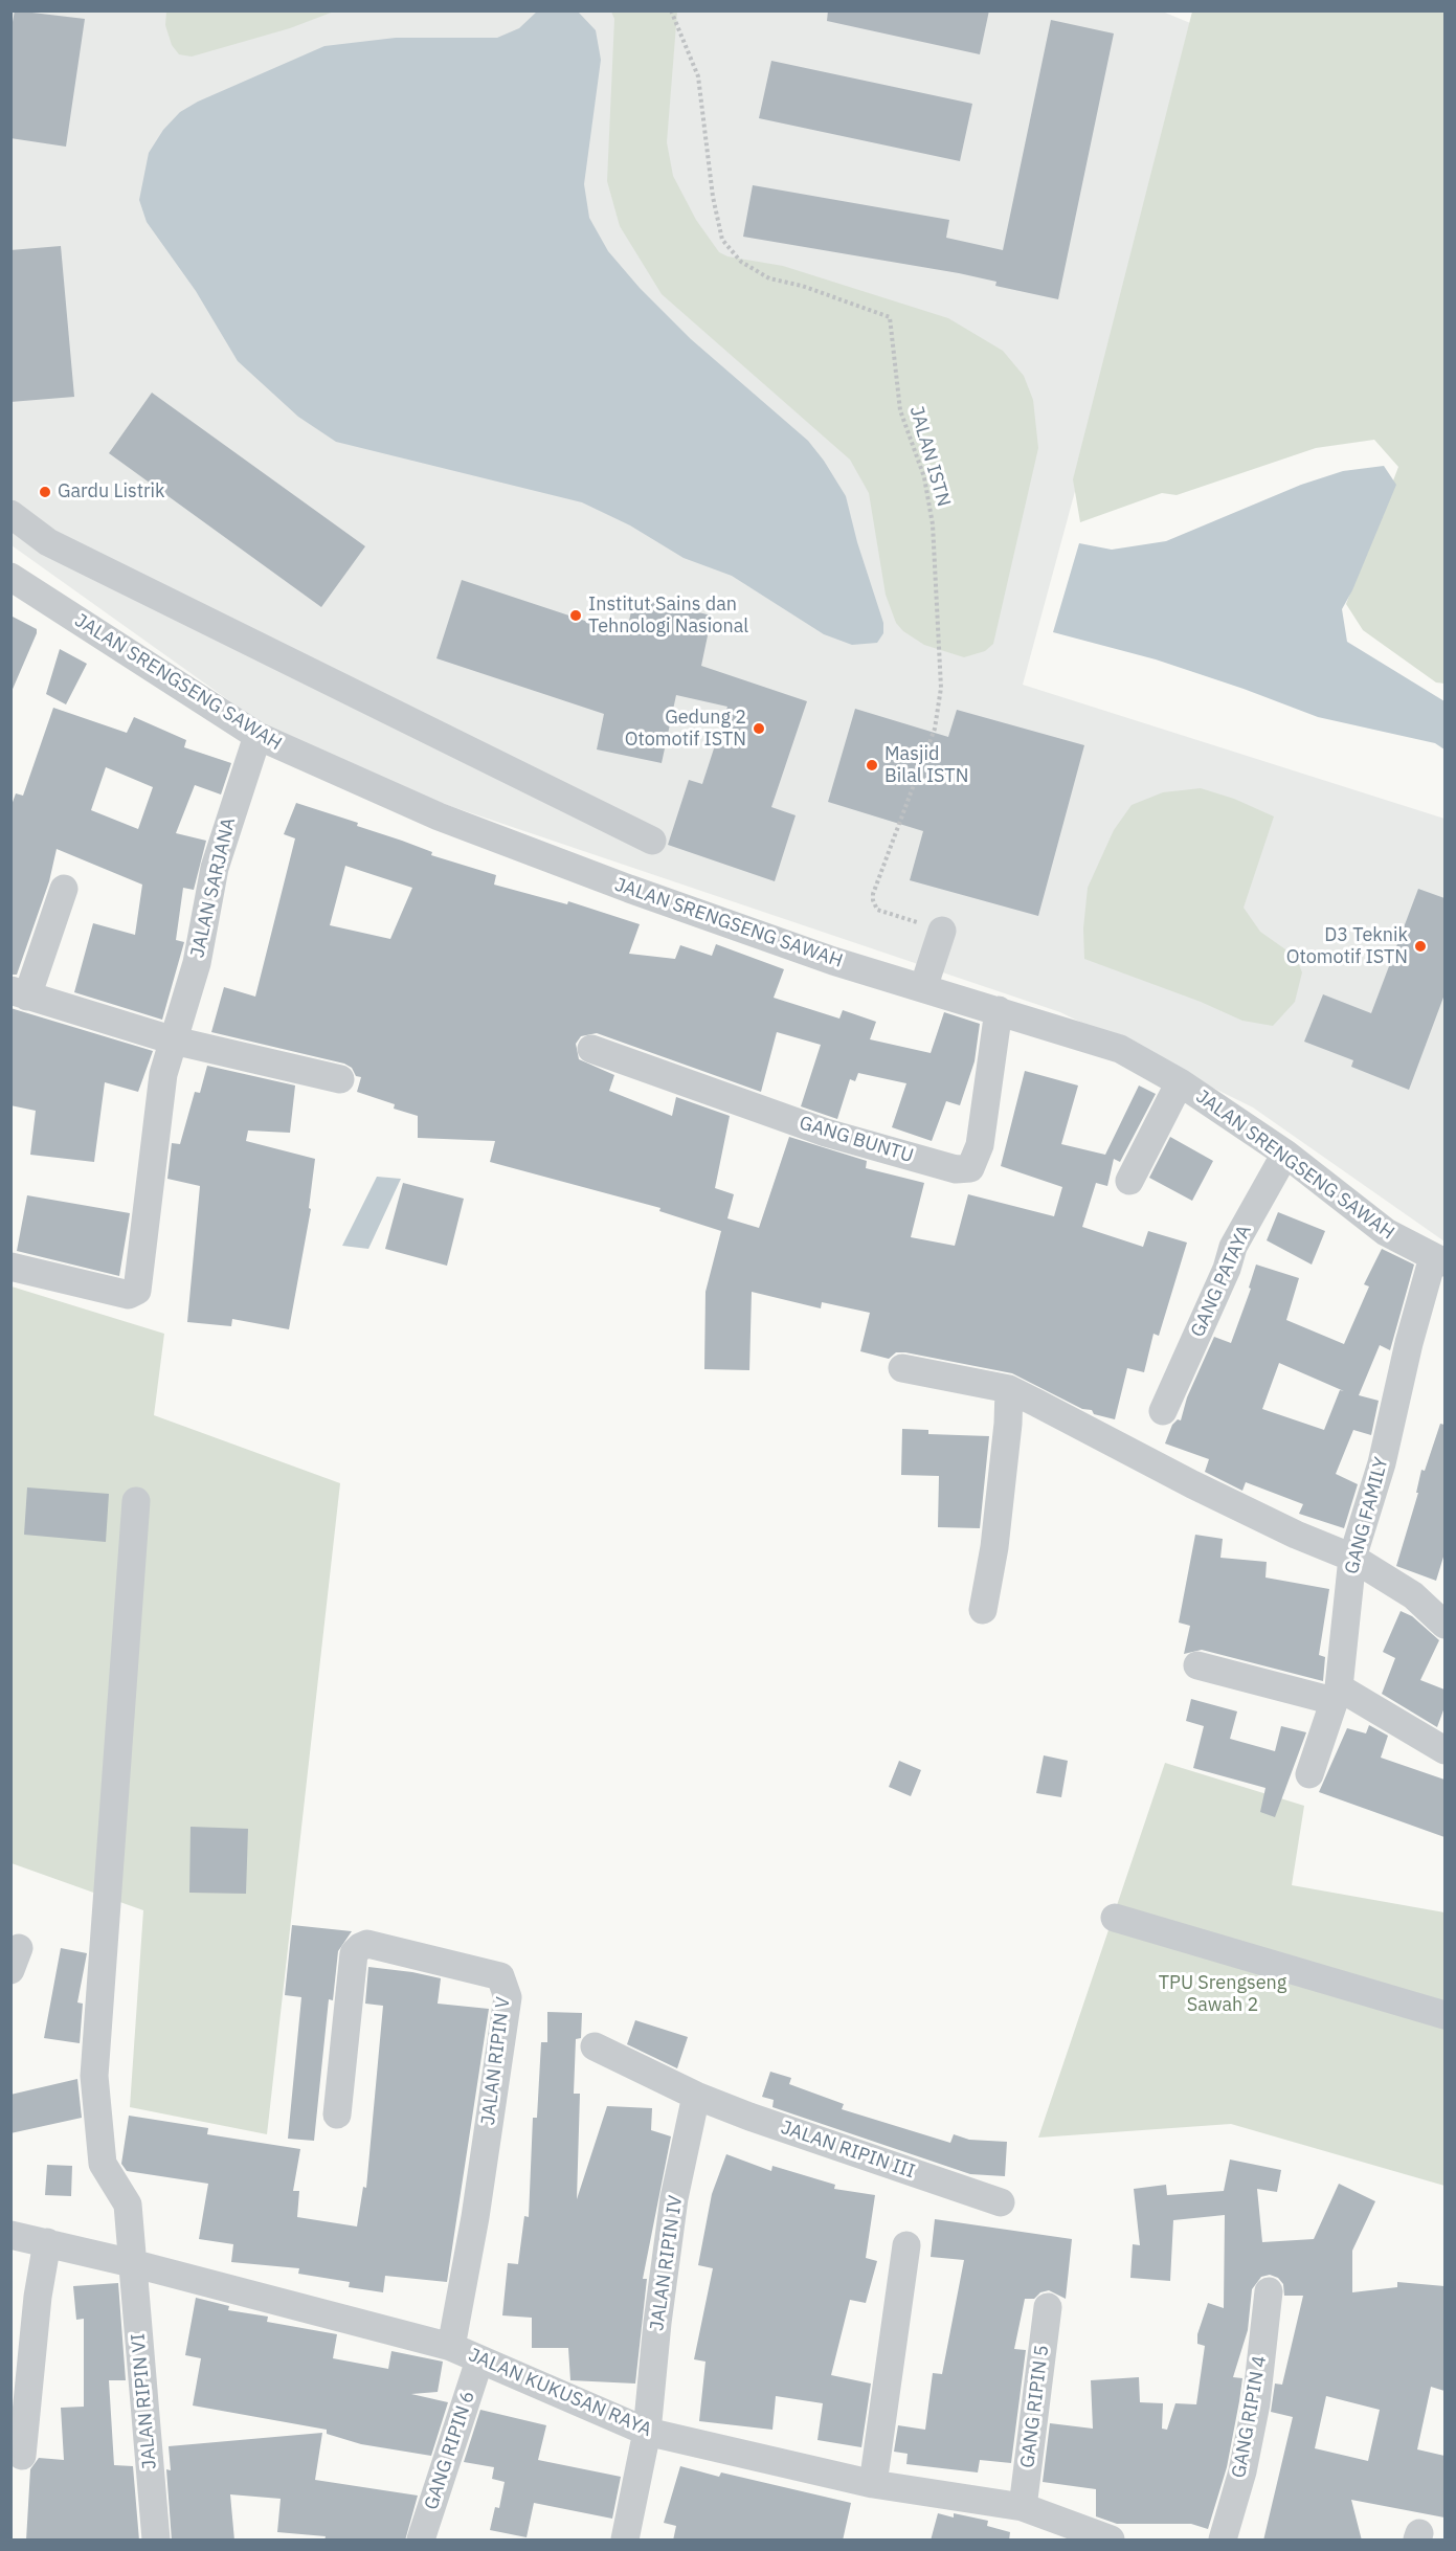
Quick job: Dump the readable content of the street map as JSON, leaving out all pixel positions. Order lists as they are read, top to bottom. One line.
{"streets":{"street":["JALAN SRENGSENG SAWAH","JALAN SARJANA","GANG BUNTU","GANG PATAYA","GANG FAMILY","JALAN RIPIN V","JALAN RIPIN III","JALAN RIPIN IV","JALAN KUKUSAN RAYA","JALAN RIPIN VI","GANG RIPIN 5","GANG RIPIN 4","GANG RIPIN 6"],"path":["JALAN ISTN"]},"crossings":[["JALAN SRENGSENG SAWAH","JALAN SARJANA"],["JALAN SRENGSENG SAWAH","GANG BUNTU"],["JALAN SRENGSENG SAWAH","GANG PATAYA"],["JALAN SRENGSENG SAWAH","GANG FAMILY"],["JALAN RIPIN V","JALAN KUKUSAN RAYA"],["JALAN RIPIN III","JALAN RIPIN IV"],["JALAN RIPIN IV","JALAN KUKUSAN RAYA"],["JALAN KUKUSAN RAYA","JALAN RIPIN VI"],["JALAN KUKUSAN RAYA","GANG RIPIN 5"],["JALAN KUKUSAN RAYA","GANG RIPIN 6"]],"parks":["TPU Srengseng Sawah 2"],"places":["Gardu Listrik","Institut Sains dan Tehnologi Nasional","Gedung 2 Otomotif ISTN","Masjid Bilal ISTN","D3 Teknik Otomotif ISTN"]}
